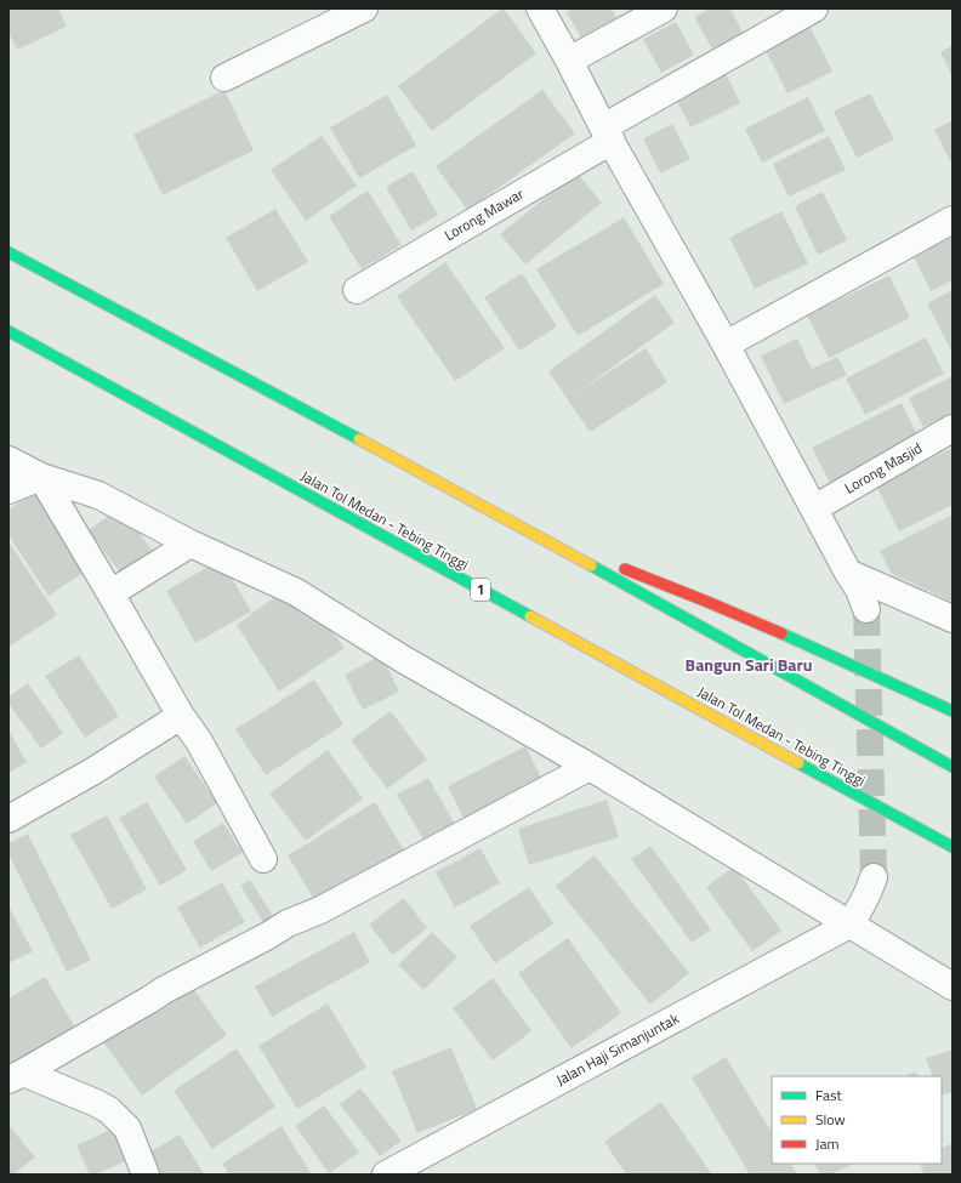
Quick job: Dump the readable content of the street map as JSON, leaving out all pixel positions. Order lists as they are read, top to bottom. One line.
{"streets":{"highway":["Jalan Tol Medan - Tebing Tinggi","1"],"street":["Lorong Mawar","Lorong Masjid","Jalan Haji Simanjuntak"]},"districts":["Bangun Sari Baru"],"legend":["Fast","Slow","Jam"]}
